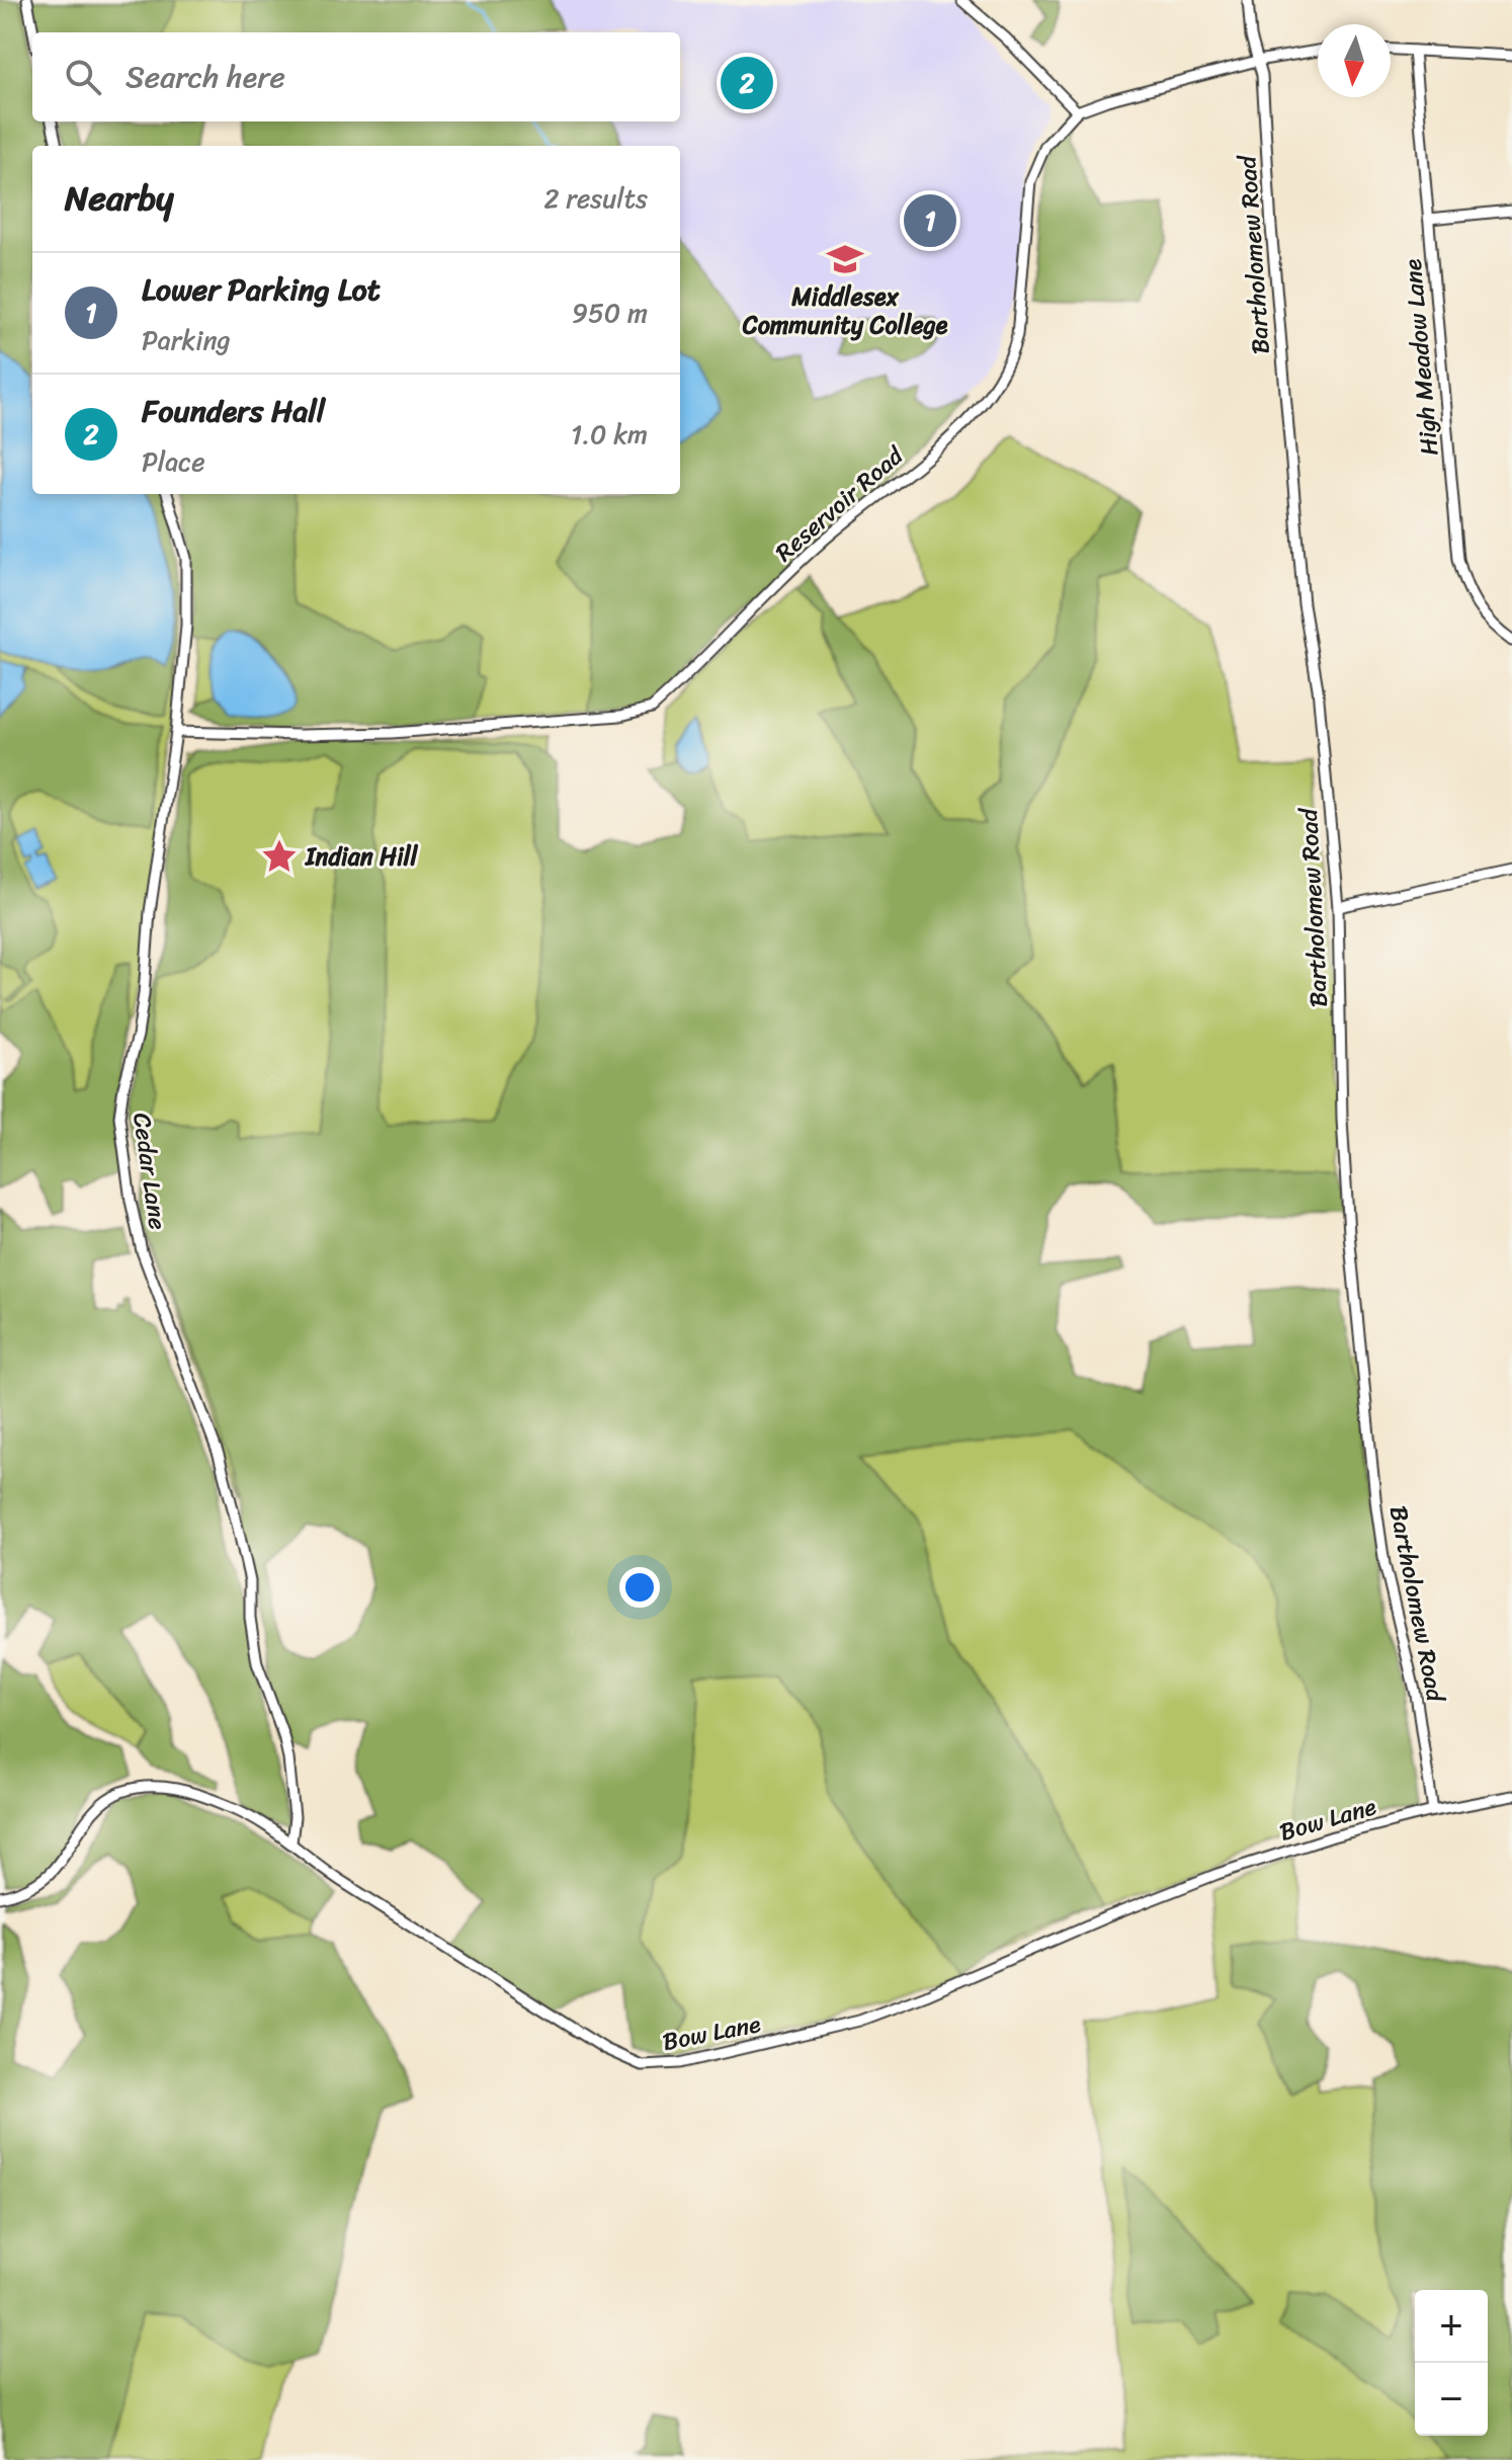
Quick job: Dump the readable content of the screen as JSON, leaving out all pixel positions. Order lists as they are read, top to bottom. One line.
{"streets":{"street":["Bartholomew Road","High Meadow Lane","Reservoir Road","Cedar Lane","Bow Lane"]},"crossings":[["Bartholomew Road","Reservoir Road"],["Bartholomew Road","Bow Lane"],["Reservoir Road","Cedar Lane"],["Cedar Lane","Bow Lane"]],"places":{"school or university":["Middlesex Community College"],"place":["Indian Hill"]},"north":"bottom","page":{"search":"Search here","pins":["2","1"],"heading":["Nearby","2 results"],"list":[{"mark":"1","name":"Lower Parking Lot","note":"Parking","value":"950 m"},{"mark":"2","name":"Founders Hall","note":"Place","value":"1.0 km"}],"map_buttons":["+","−"]}}
